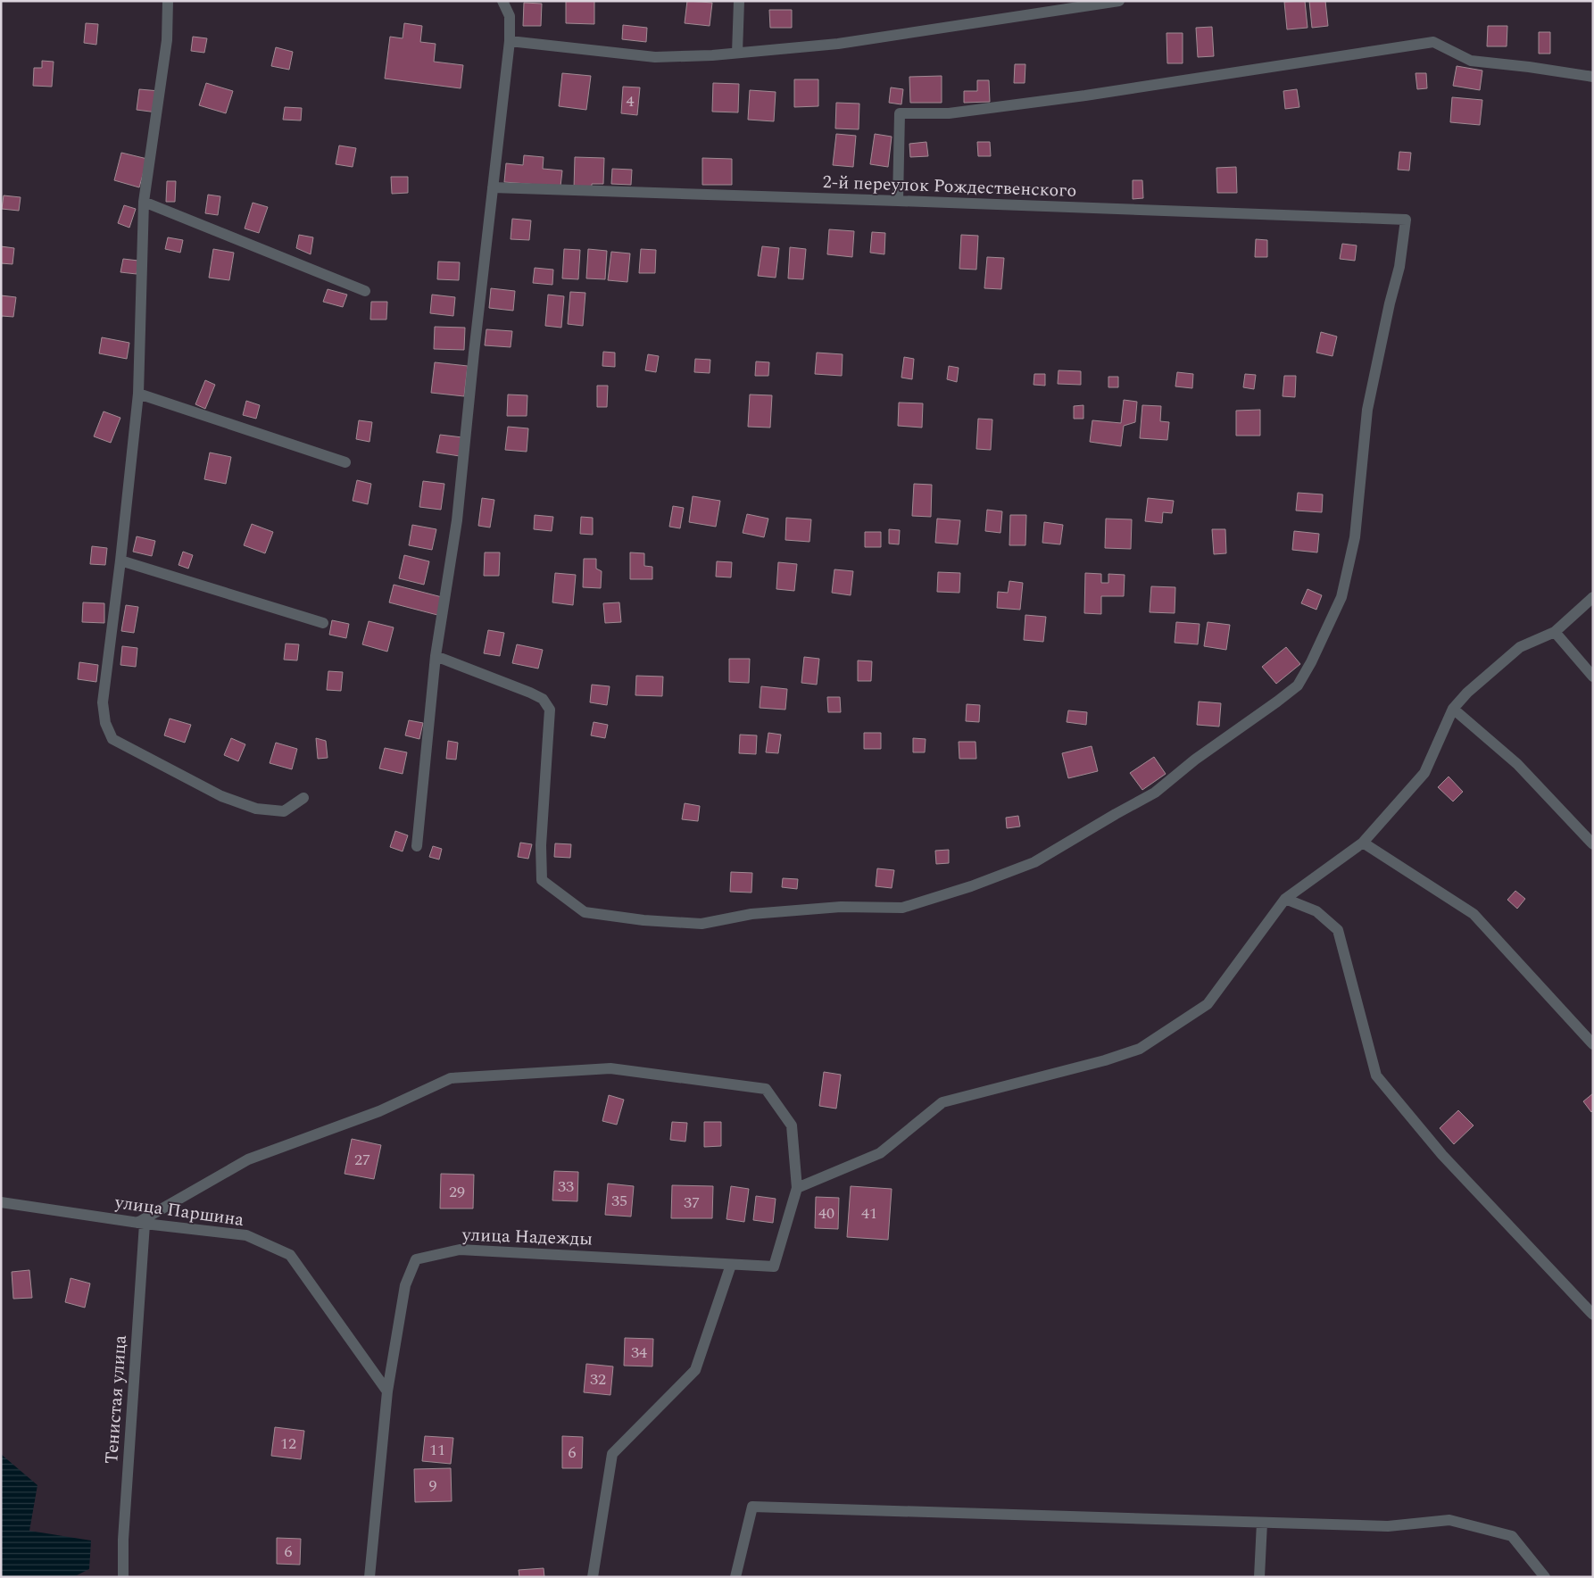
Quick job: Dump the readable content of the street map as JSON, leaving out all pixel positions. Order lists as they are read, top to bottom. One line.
{"streets":{"street":["2-й переулок Рождественского","улица Паршина","улица Надежды","Тенистая улица"]},"crossings":[["улица Паршина","улица Надежды"],["улица Паршина","Тенистая улица"]],"house_numbers":["4","27","33","29","35","37","40","41","34","32","12","11","6","9","6"]}
